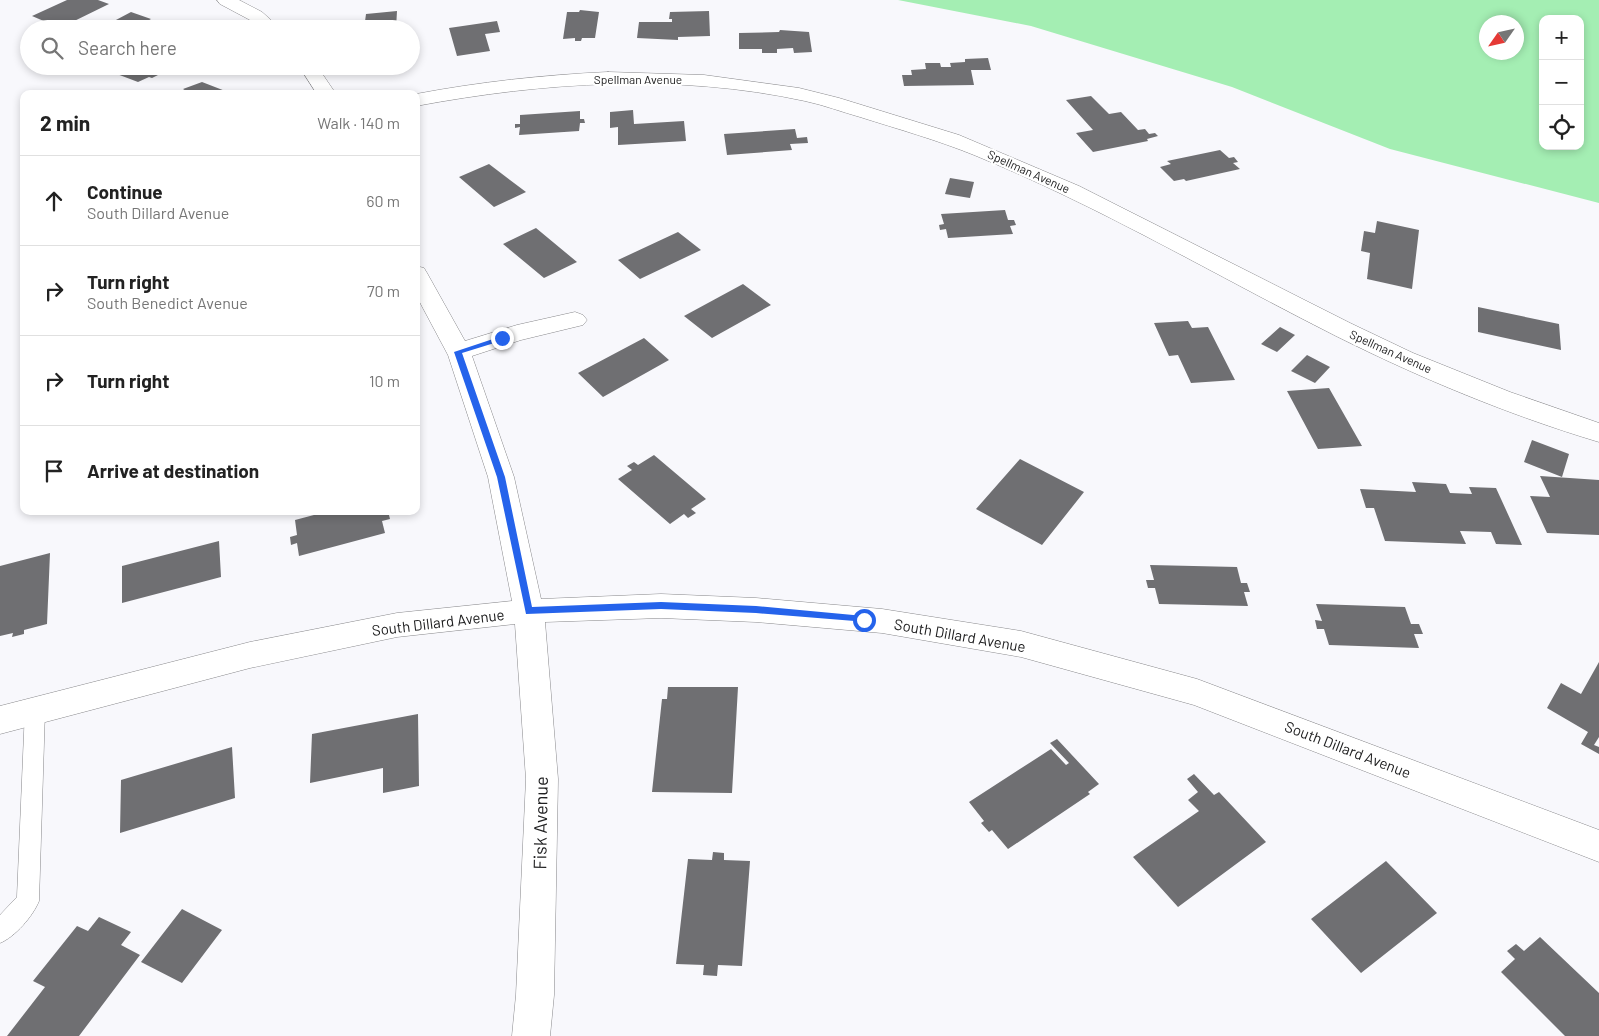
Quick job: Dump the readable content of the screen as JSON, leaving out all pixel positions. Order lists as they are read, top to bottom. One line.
{"streets":{"street":["Spellman Avenue","South Dillard Avenue","Fisk Avenue"]},"crossings":[["South Dillard Avenue","Fisk Avenue"]],"north":"bottom left","page":{"map_buttons":["+","−"],"search":"Search here","heading":["2 min","Walk · 140 m"],"list":[["Continue","South Dillard Avenue","60 m"],["Turn right","South Benedict Avenue","70 m"],["Turn right","10 m"],"Arrive at destination"]}}
